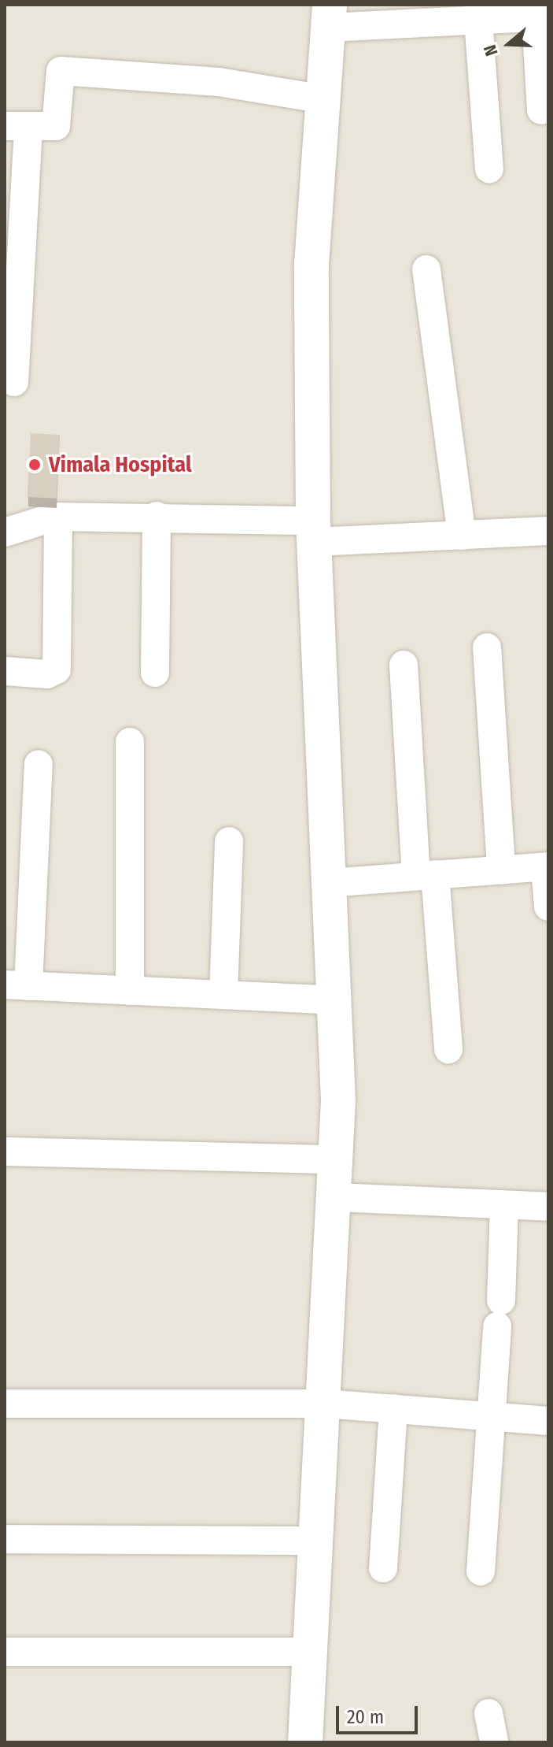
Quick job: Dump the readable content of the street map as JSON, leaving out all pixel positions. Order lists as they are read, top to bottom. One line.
{"places":["Vimala Hospital"],"scale_bar":"20 m","north":"left"}
